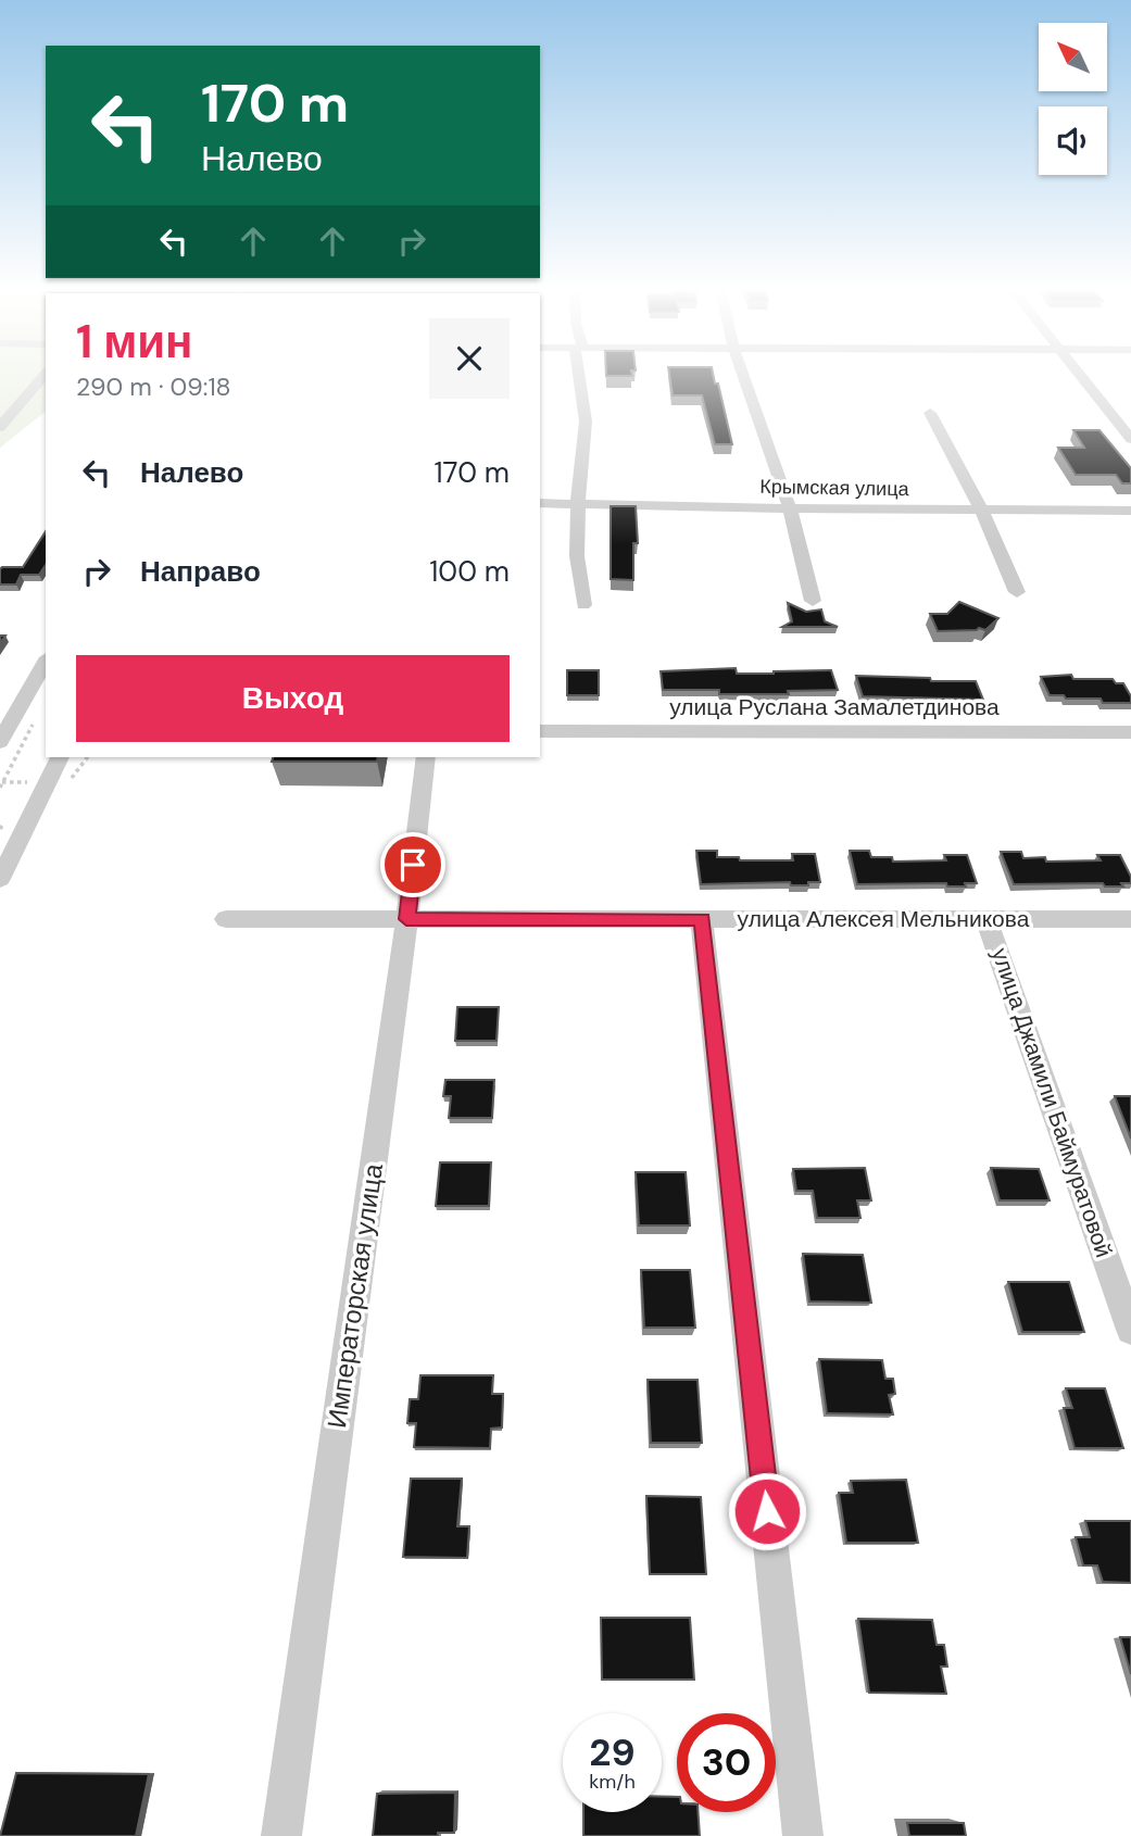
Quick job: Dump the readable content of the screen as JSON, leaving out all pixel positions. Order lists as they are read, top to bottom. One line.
{"streets":{"street":["Крымская улица","улица Руслана Замалетдинова","улица Алексея Мельникова","улица Джамили Баймуратовой","Императорская улица"]},"crossings":[["улица Алексея Мельникова","улица Джамили Баймуратовой"],["улица Алексея Мельникова","Императорская улица"]],"north":"top left","page":{"turn":["170 m","Налево"],"heading":["1 мин","290 m · 09:18"],"list":[{"name":"Налево","value":"170 m"},{"name":"Направо","value":"100 m"}],"buttons":"Выход","speed":"29 km/h","limit":"30"}}
